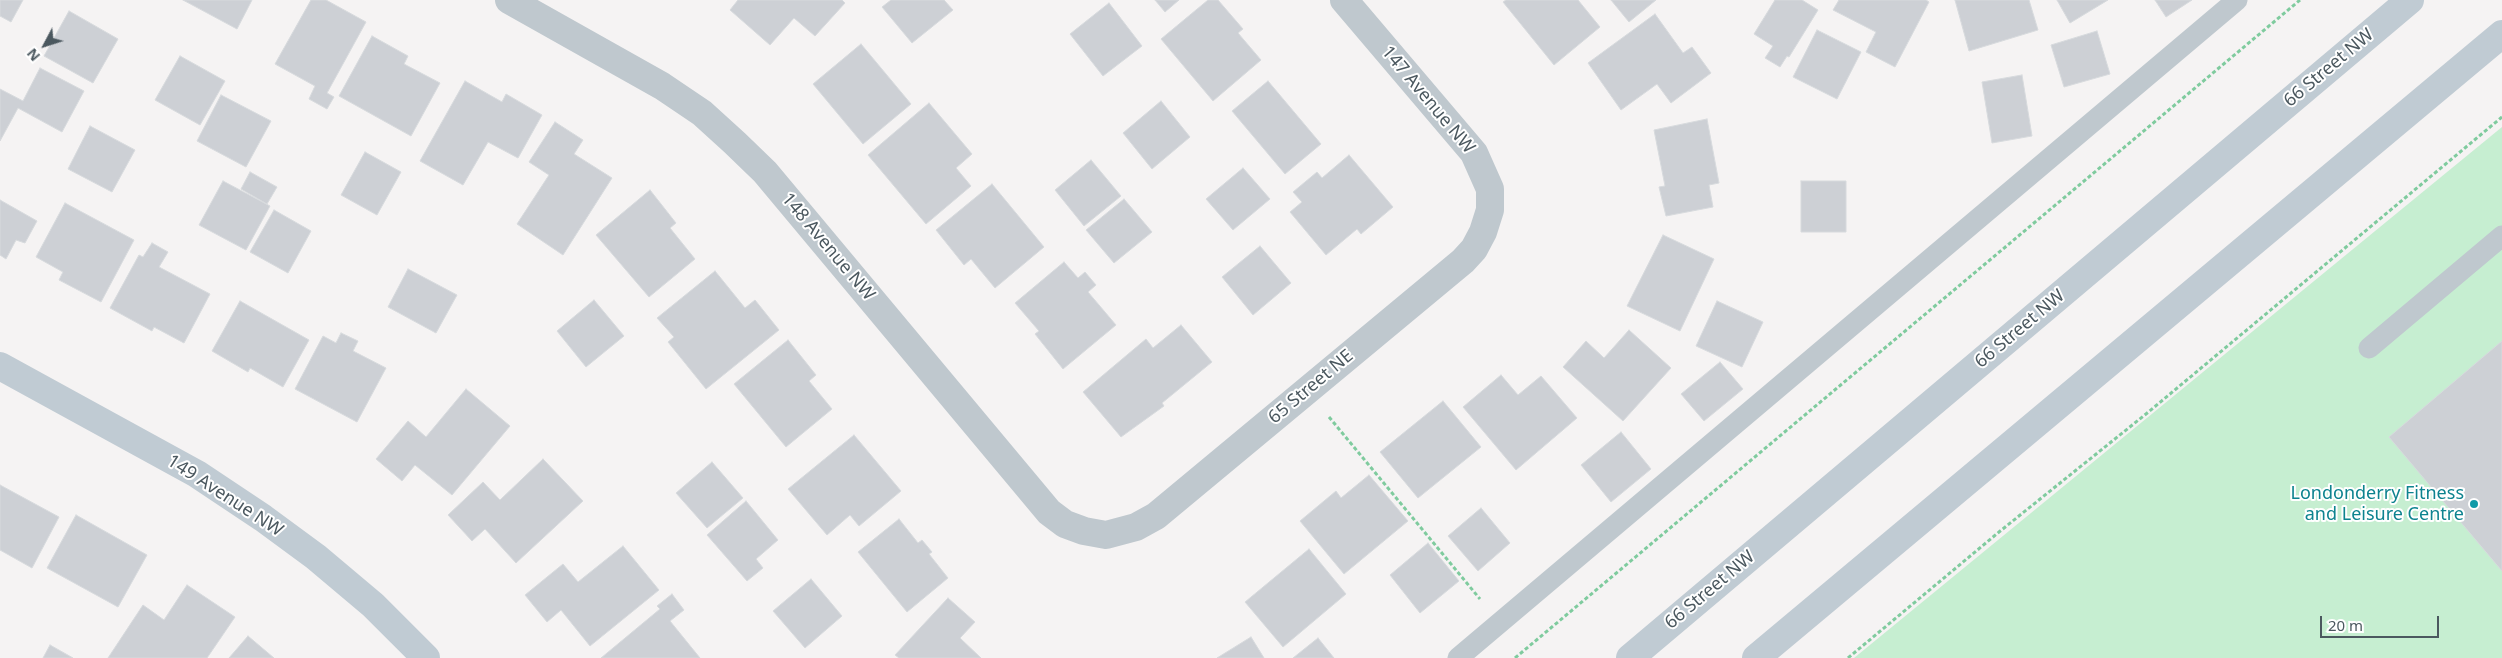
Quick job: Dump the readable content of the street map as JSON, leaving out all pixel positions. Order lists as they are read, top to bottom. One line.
{"streets":{"main road":["66 Street NW","149 Avenue NW"],"street":["147 Avenue NW","148 Avenue NW","65 Street NE"]},"crossings":[["147 Avenue NW","65 Street NE"],["148 Avenue NW","65 Street NE"]],"places":["Londonderry Fitness and Leisure Centre"],"scale_bar":"20 m","north":"bottom left"}
